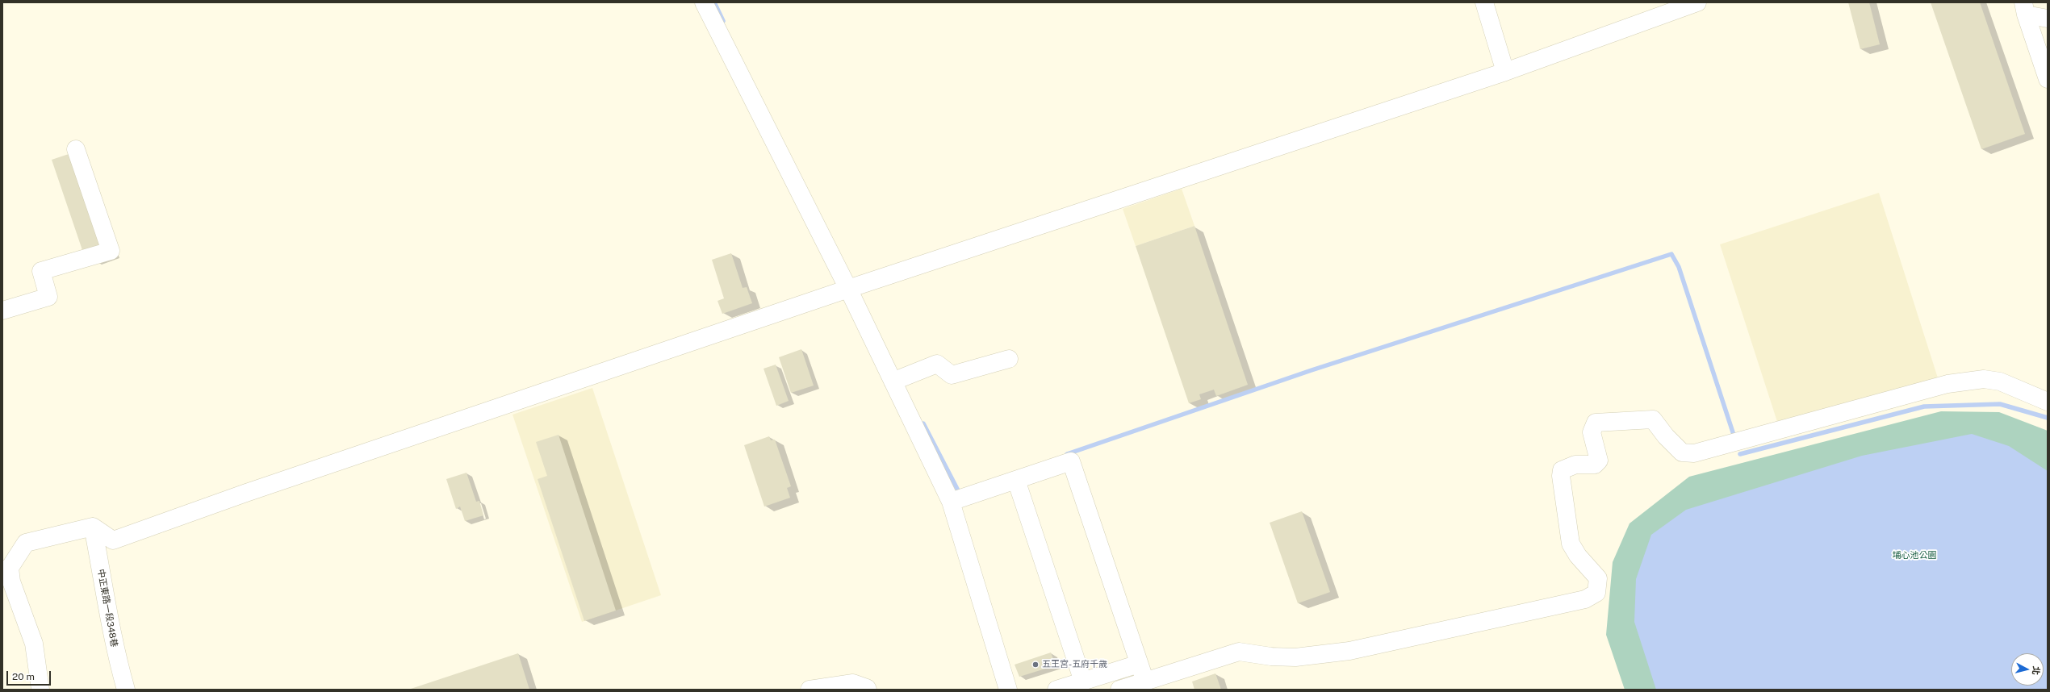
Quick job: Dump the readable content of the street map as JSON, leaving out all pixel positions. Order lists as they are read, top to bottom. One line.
{"streets":{"street":["中正東路一段348巷"]},"parks":["埔心池公園"],"places":["五王宮-五府千歲"],"scale_bar":"20 m","north":"right"}
